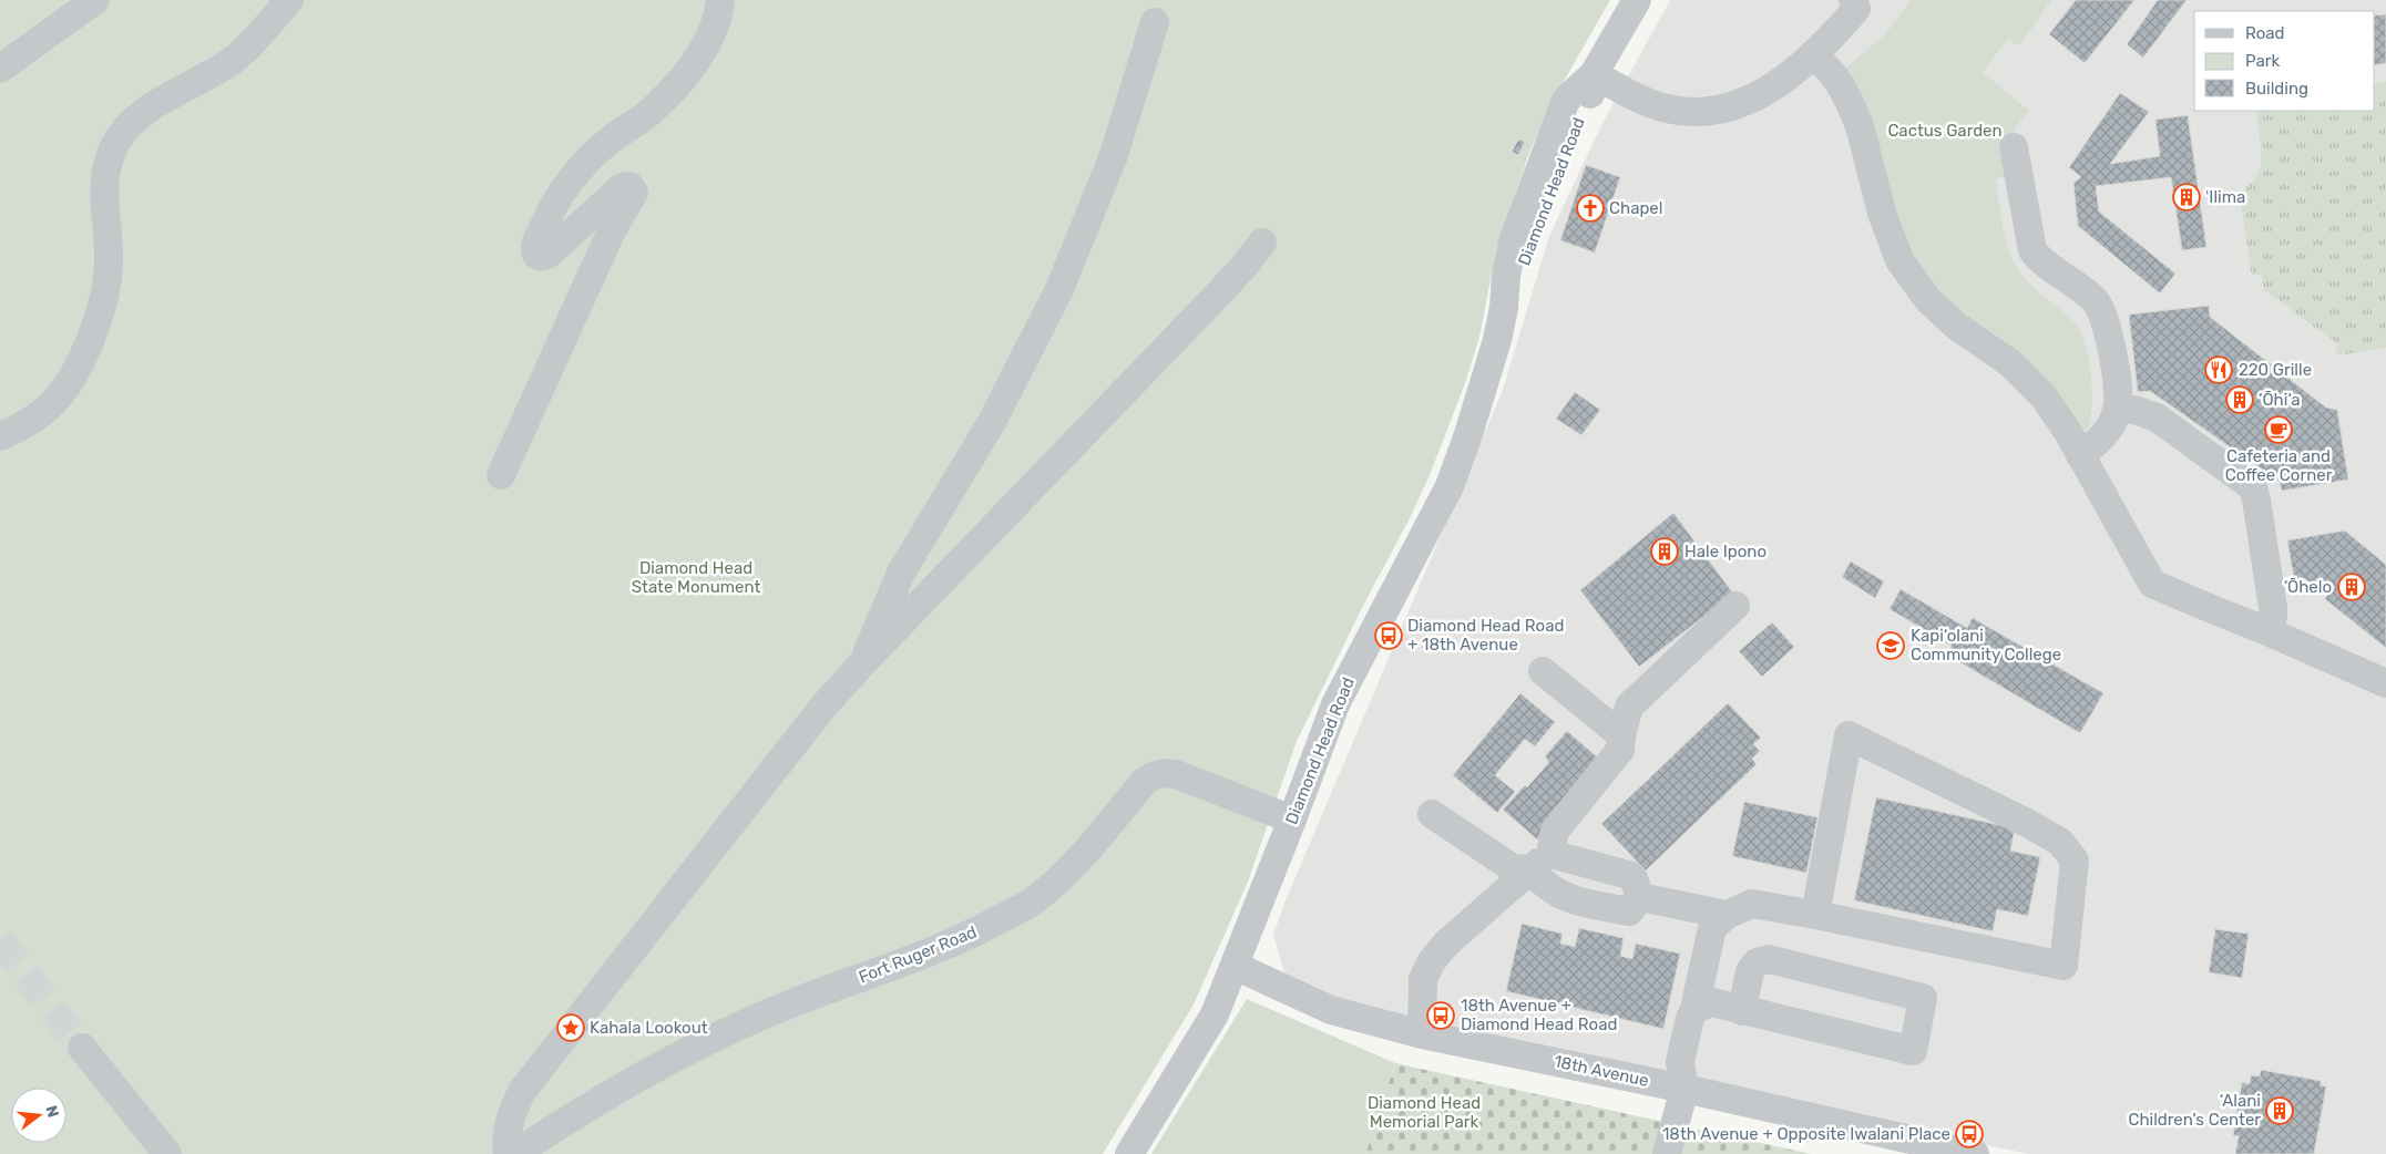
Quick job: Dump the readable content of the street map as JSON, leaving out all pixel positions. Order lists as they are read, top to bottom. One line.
{"streets":{"street":["Diamond Head Road","Fort Ruger Road","18th Avenue"]},"crossings":[["Diamond Head Road","Fort Ruger Road"],["Diamond Head Road","18th Avenue"]],"parks":["Cactus Garden","Diamond Head State Monument","Diamond Head Memorial Park"],"places":{"building":["ʻIlima","‘Ōhi‘a","Hale Ipono","‘Ōhelo","‘Alani Children's Center"],"church":["Chapel"],"restaurant":["220 Grille"],"cafe":["Cafeteria and Coffee Corner"],"bus stop":["Diamond Head Road + 18th Avenue","18th Avenue + Diamond Head Road","18th Avenue + Opposite Iwalani Place"],"school or university":["Kapi‘olani Community College"],"place":["Kahala Lookout"]},"legend":["Road","Park","Building"],"north":"right"}
